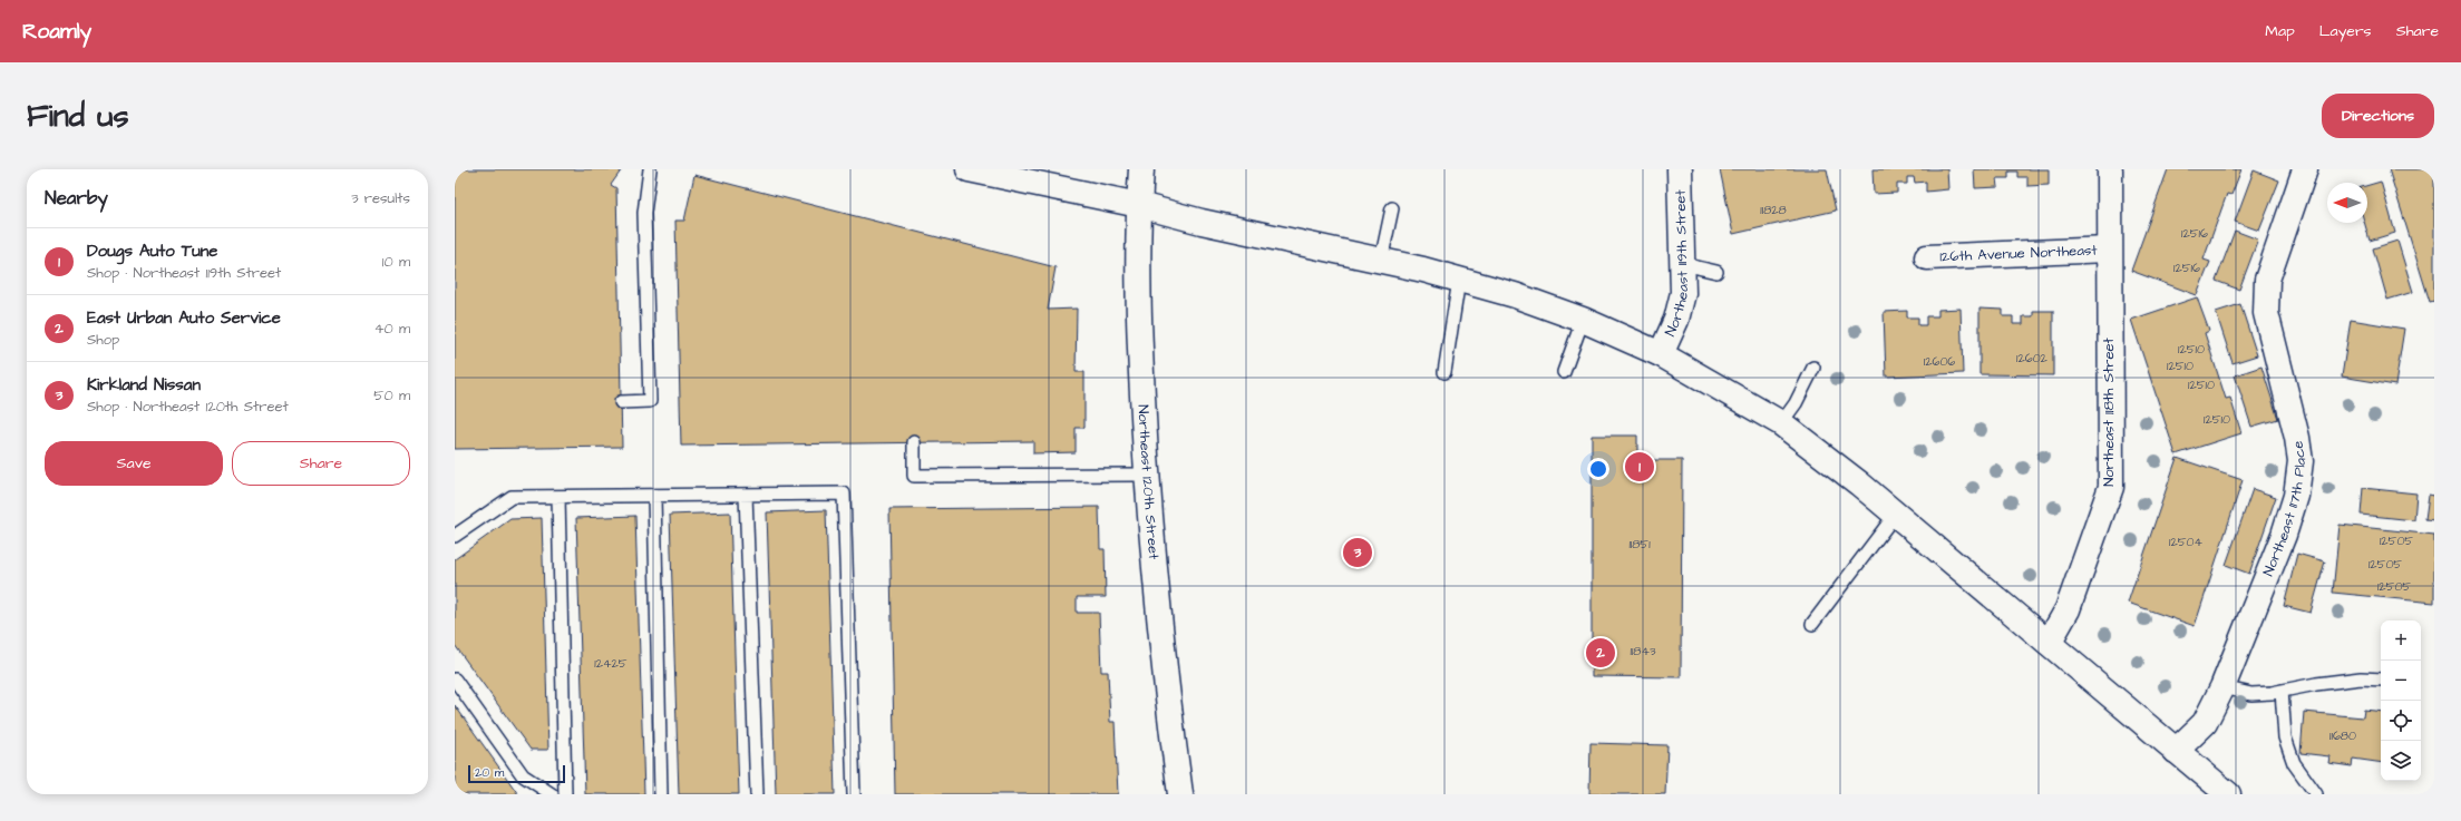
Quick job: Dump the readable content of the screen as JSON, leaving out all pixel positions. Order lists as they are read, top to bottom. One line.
{"streets":{"street":["126th Avenue Northeast","Northeast 119th Street","Northeast 118th Street","Northeast 120th Street","Northeast 117th Place"]},"crossings":[["126th Avenue Northeast","Northeast 118th Street"]],"house_numbers":["11828","12516","12516","12510","12602","12606","12510","12510","12510","12505","12504","11851","12505","12505","11843","12425","11680"],"scale_bar":"20 m","north":"left","page":{"header":"Roamly","nav":["Map","Layers","Share"],"buttons":["Directions",["Save","Share"]],"title":"Find us","heading":["Nearby","3 results"],"list":[{"mark":"1","name":"Dougs Auto Tune","note":"Shop · Northeast 119th Street","value":"10 m"},{"mark":"2","name":"East Urban Auto Service","note":"Shop","value":"40 m"},{"mark":"3","name":"Kirkland Nissan","note":"Shop · Northeast 120th Street","value":"50 m"}],"pins":["1","3","2"],"map_buttons":["+","−"],"scale":"20 m"}}
